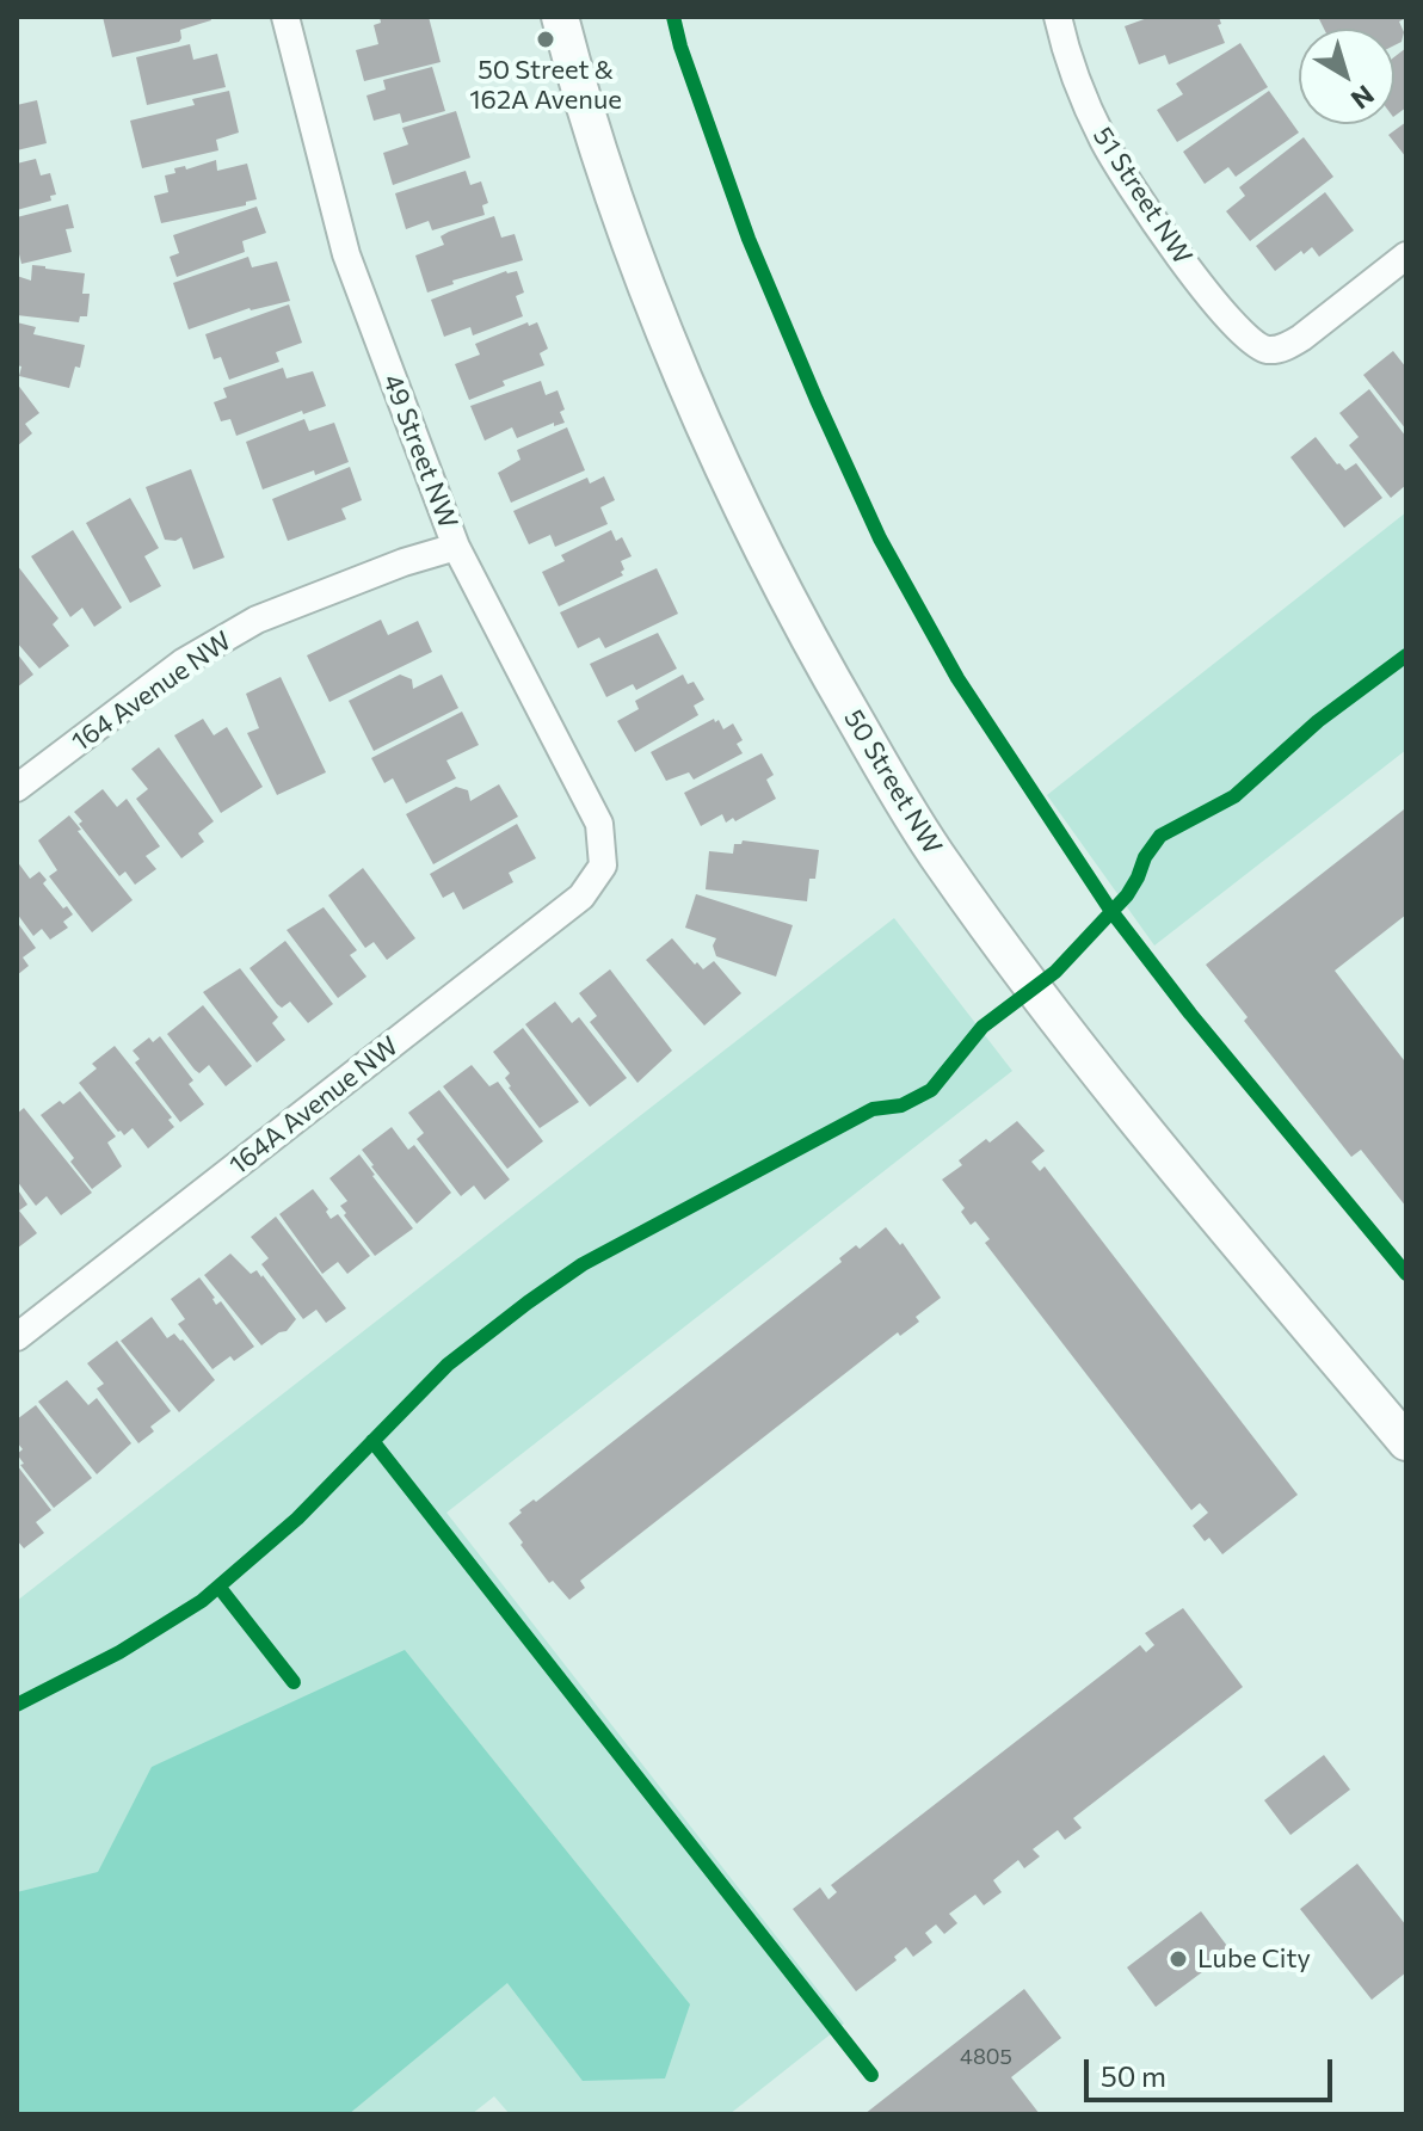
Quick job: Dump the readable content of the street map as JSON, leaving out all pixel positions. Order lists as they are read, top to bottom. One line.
{"streets":{"main road":["50 Street NW"],"street":["51 Street NW","49 Street NW","164 Avenue NW","164A Avenue NW"]},"crossings":[["49 Street NW","164 Avenue NW"],["49 Street NW","164A Avenue NW"]],"places":["50 Street & 162A Avenue","Lube City"],"house_numbers":["4805"],"scale_bar":"50 m","north":"bottom right"}
